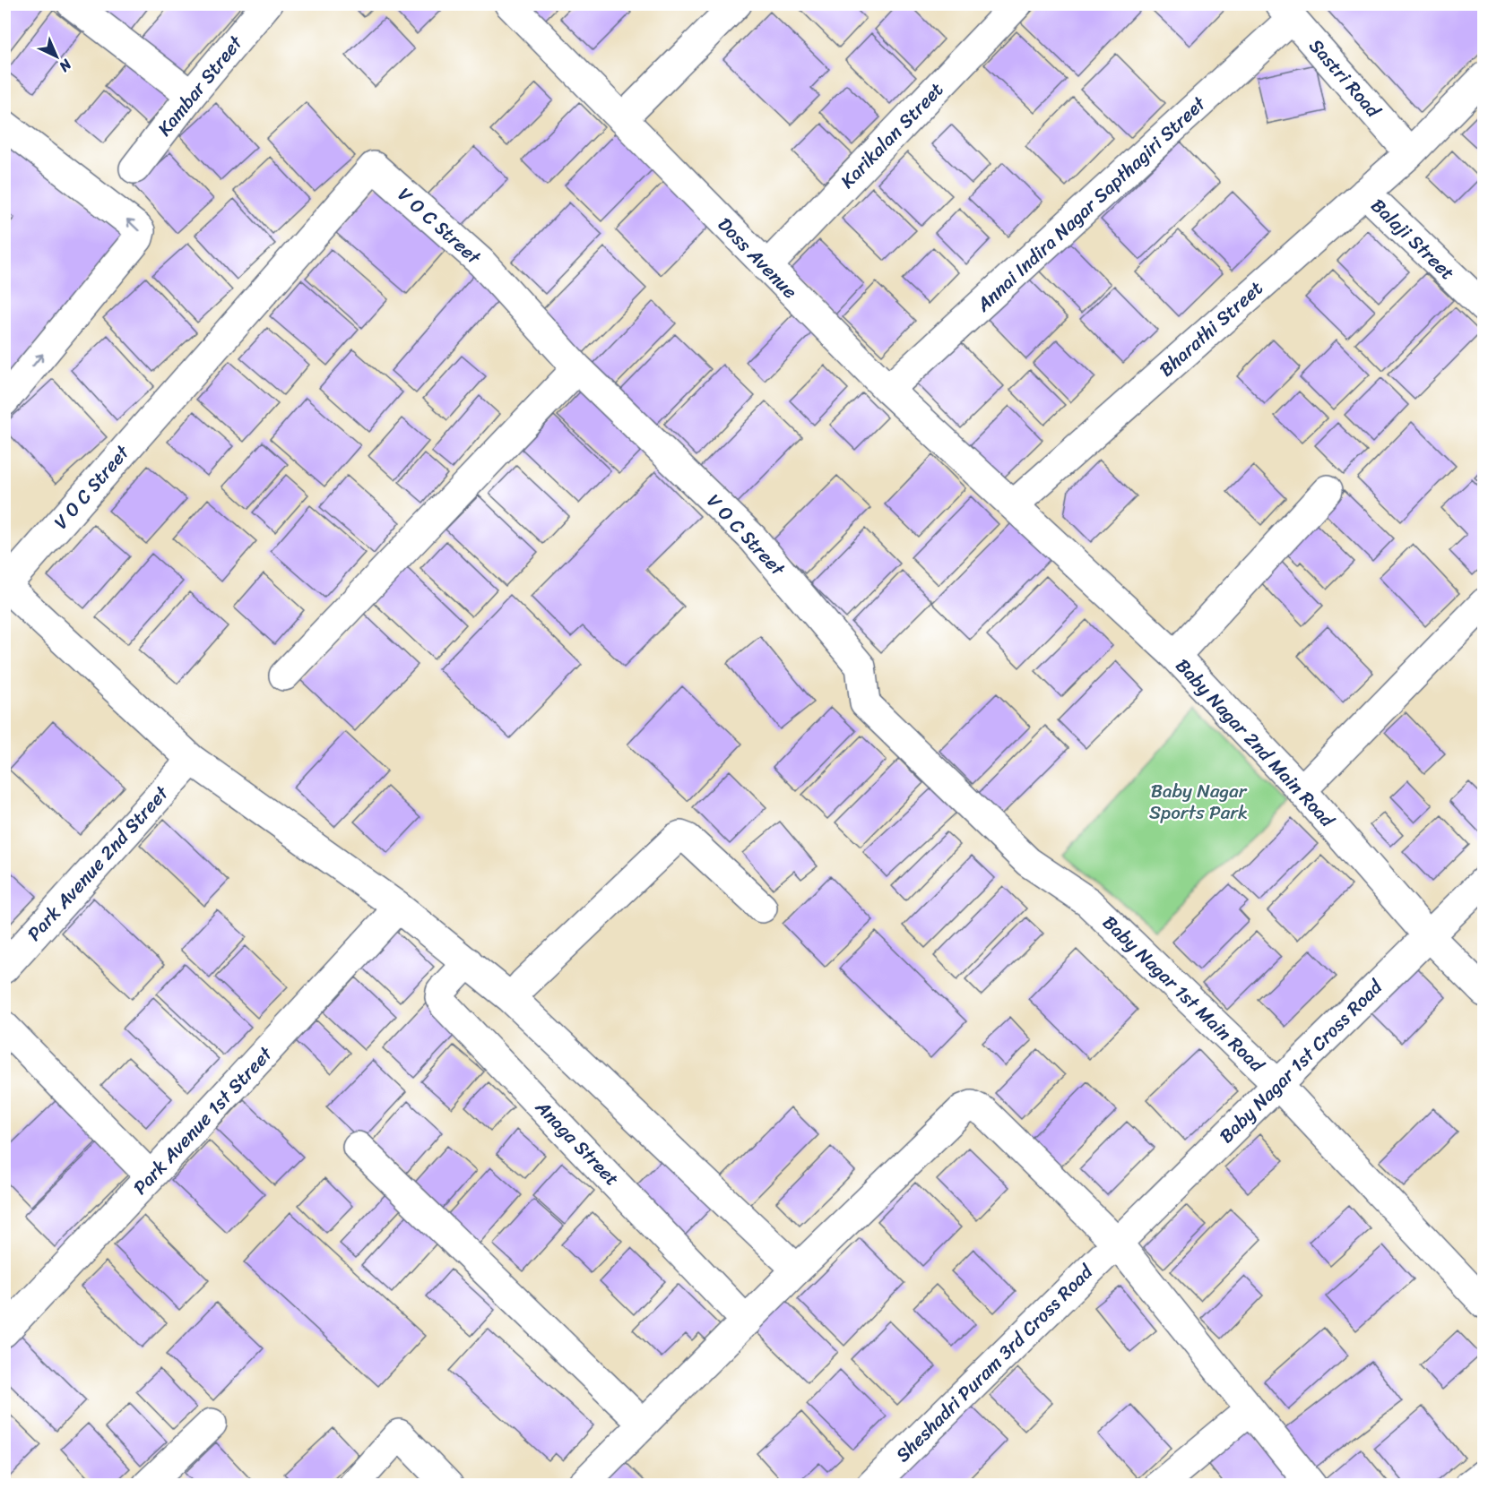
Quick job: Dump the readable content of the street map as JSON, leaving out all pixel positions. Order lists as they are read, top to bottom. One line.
{"streets":{"street":["Sastri Road","Kambar Street","Karikalan Street","Annai Indira Nagar Sapthagiri Street","V O C Street","Balaji Street","Doss Avenue","Bharathi Street","Baby Nagar 2nd Main Road","Park Avenue 2nd Street","Baby Nagar 1st Main Road","Baby Nagar 1st Cross Road","Park Avenue 1st Street","Anaga Street","Sheshadri Puram 3rd Cross Road"]},"crossings":[["Sastri Road","Annai Indira Nagar Sapthagiri Street"],["Sastri Road","Bharathi Street"],["Karikalan Street","Doss Avenue"],["Annai Indira Nagar Sapthagiri Street","Doss Avenue"],["V O C Street","Baby Nagar 1st Main Road"],["Balaji Street","Bharathi Street"],["Doss Avenue","Bharathi Street"],["Doss Avenue","Baby Nagar 2nd Main Road"],["Bharathi Street","Baby Nagar 2nd Main Road"],["Baby Nagar 2nd Main Road","Baby Nagar 1st Cross Road"],["Baby Nagar 1st Main Road","Baby Nagar 1st Cross Road"],["Baby Nagar 1st Cross Road","Sheshadri Puram 3rd Cross Road"]],"parks":["Baby Nagar Sports Park"],"north":"bottom right"}
